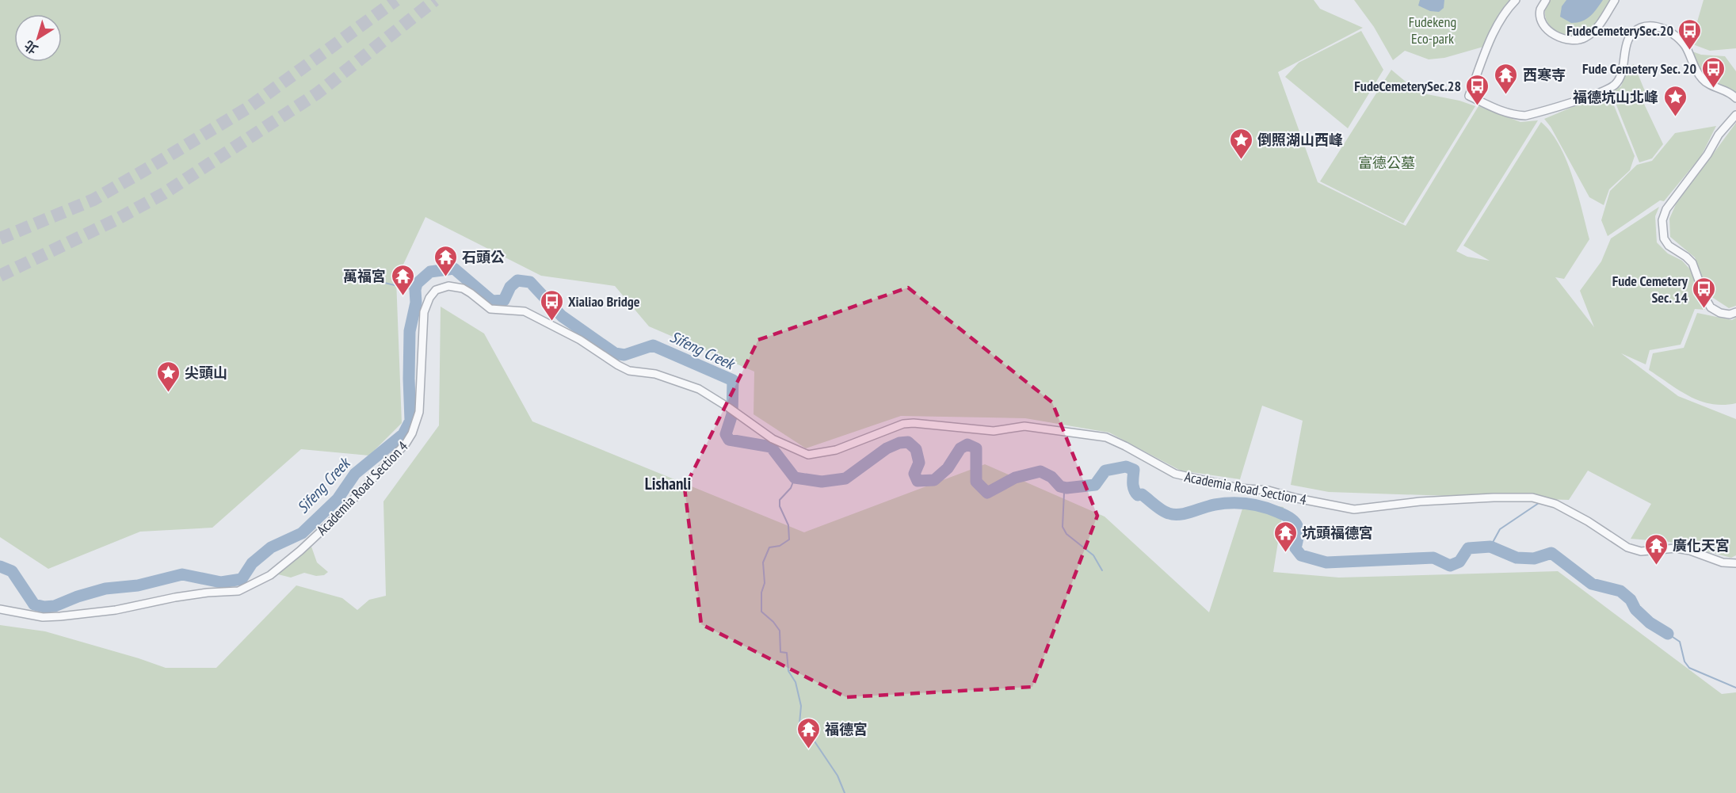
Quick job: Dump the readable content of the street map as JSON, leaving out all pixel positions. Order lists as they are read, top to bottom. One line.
{"streets":{"street":["Academia Road Section 4"]},"districts":["Lishanli"],"water":["Sifeng Creek"],"parks":["Fudekeng Eco-park","富德公墓"],"places":{"bus stop":["FudeCemeterySec.20","Fude Cemetery Sec. 20","FudeCemeterySec.28","Fude Cemetery Sec. 14","Xialiao Bridge"],"temple":["西寒寺","石頭公","萬福宮","坑頭福德宮","廣化天宮","福德宮"],"place":["福德坑山北峰","倒照湖山西峰","尖頭山"]},"north":"bottom left"}
